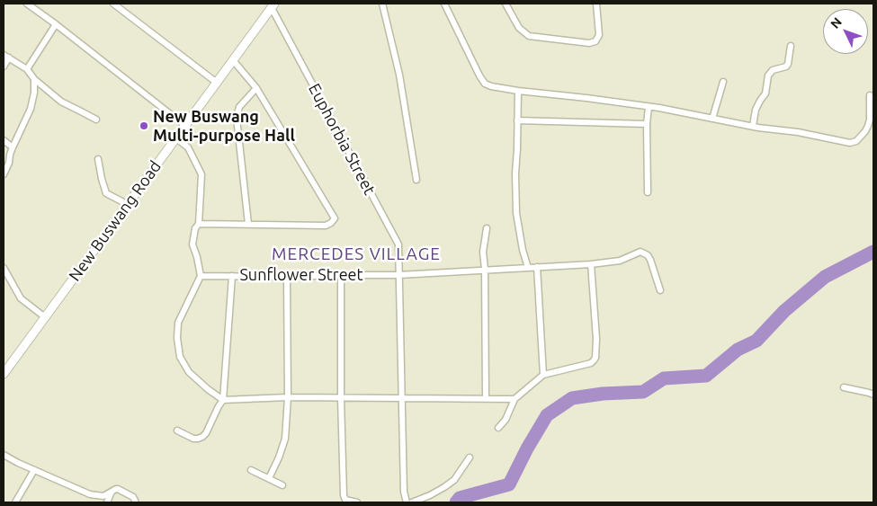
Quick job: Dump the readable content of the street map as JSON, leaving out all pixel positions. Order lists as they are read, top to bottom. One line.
{"streets":{"street":["Euphorbia Street","New Buswang Road","Sunflower Street"]},"crossings":[["Euphorbia Street","New Buswang Road"],["Euphorbia Street","Sunflower Street"]],"districts":["MERCEDES VILLAGE"],"places":["New Buswang Multi-purpose Hall"],"north":"top left"}
